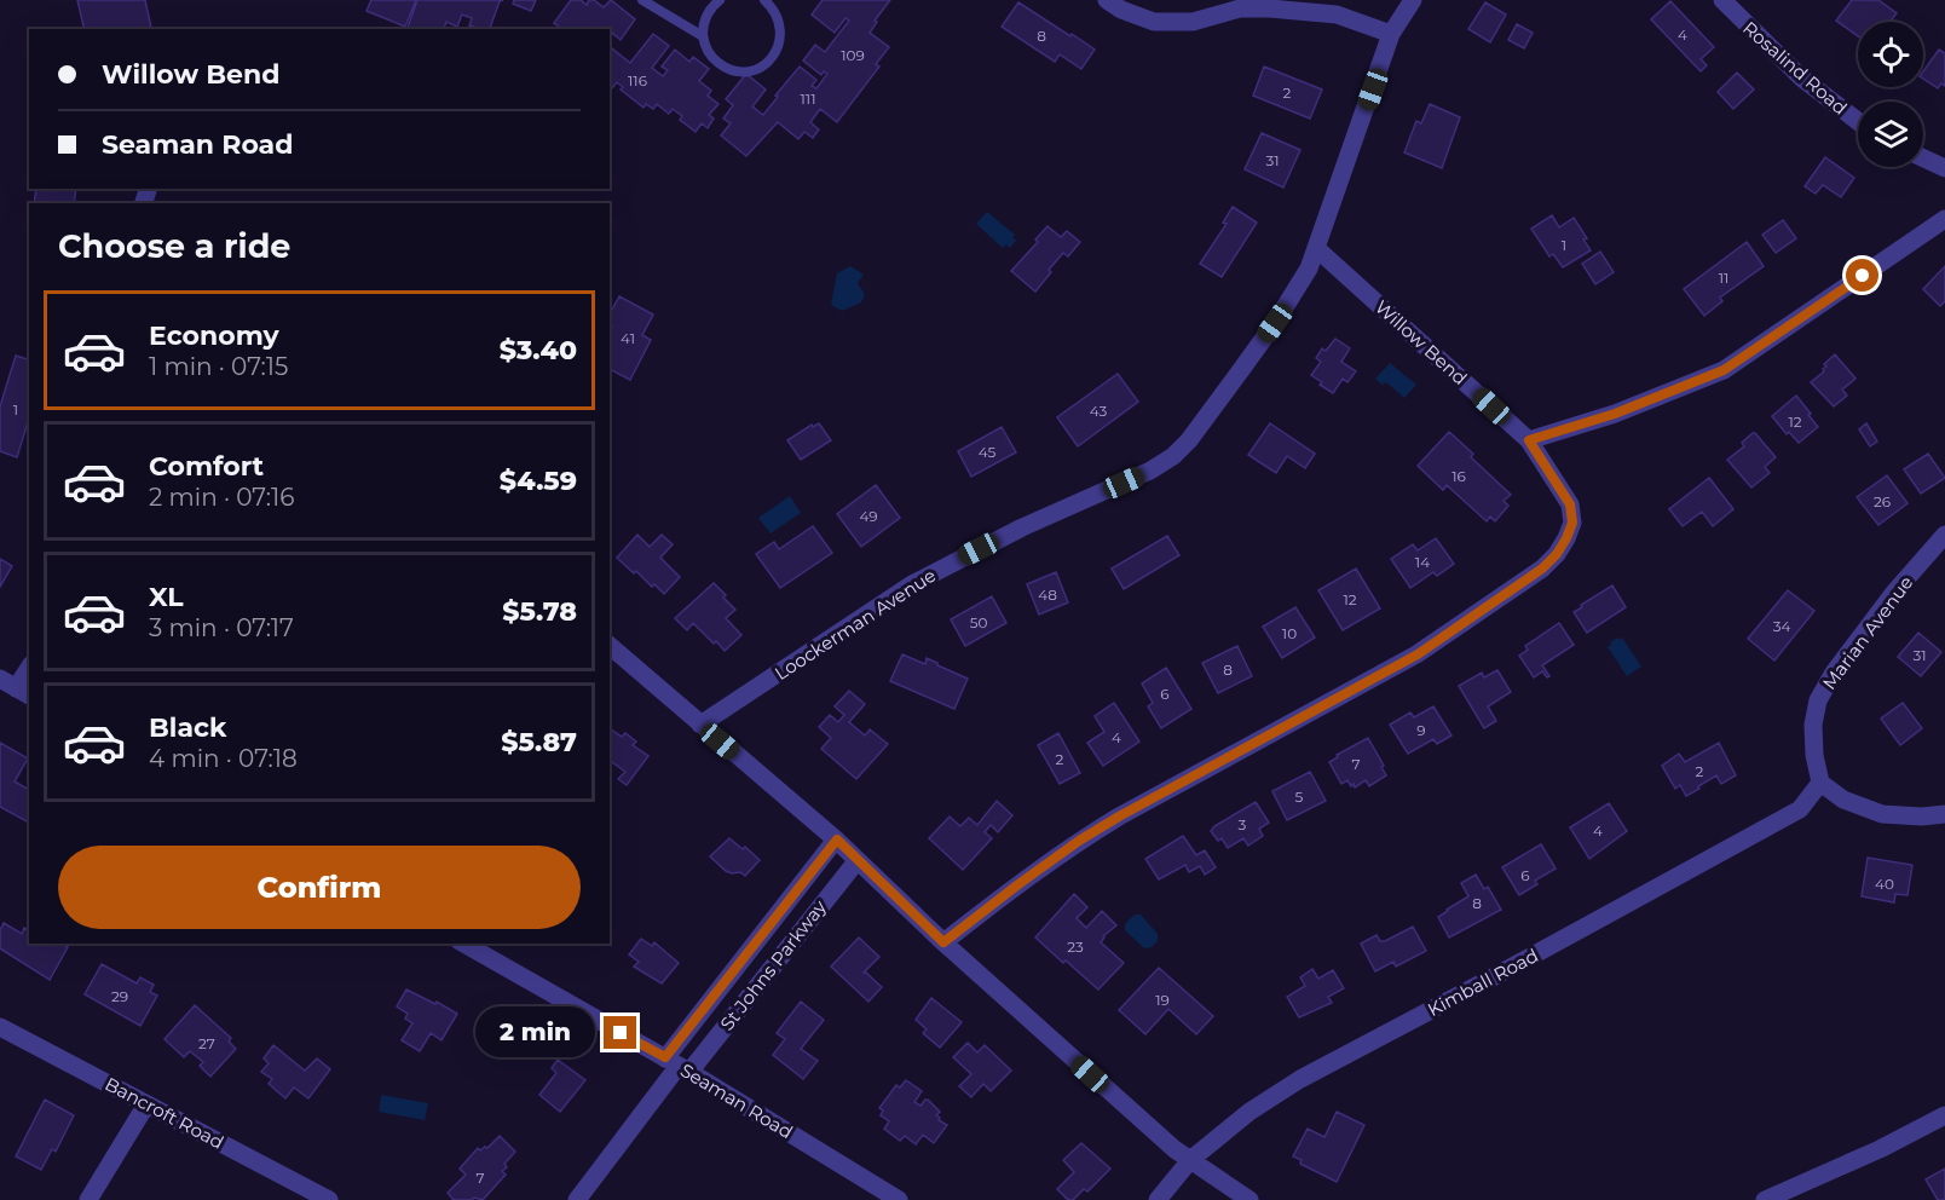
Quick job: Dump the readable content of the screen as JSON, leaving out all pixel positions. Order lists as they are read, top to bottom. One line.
{"streets":{"street":["Rosalind Road","Willow Bend","Loockerman Avenue","Marian Avenue","St Johns Parkway","Kimball Road","Seaman Road","Bancroft Road"]},"crossings":[["Willow Bend","Loockerman Avenue"],["Marian Avenue","Kimball Road"],["St Johns Parkway","Seaman Road"]],"house_numbers":["4","8","109","116","2","111","31","1","11","41","1","43","12","45","16","26","49","14","48","12","50","34","10","31","8","6","9","4","2","7","2","5","3","4","6","40","8","23","29","19","27","7"],"page":{"banner":["Willow Bend","Seaman Road"],"heading":"Choose a ride","list":[{"name":"Economy","note":"1 min · 07:15","value":"$3.40"},{"name":"Comfort","note":"2 min · 07:16","value":"$4.59"},{"name":"XL","note":"3 min · 07:17","value":"$5.78"},{"name":"Black","note":"4 min · 07:18","value":"$5.87"}],"buttons":"Confirm","bubble":"2 min"}}
